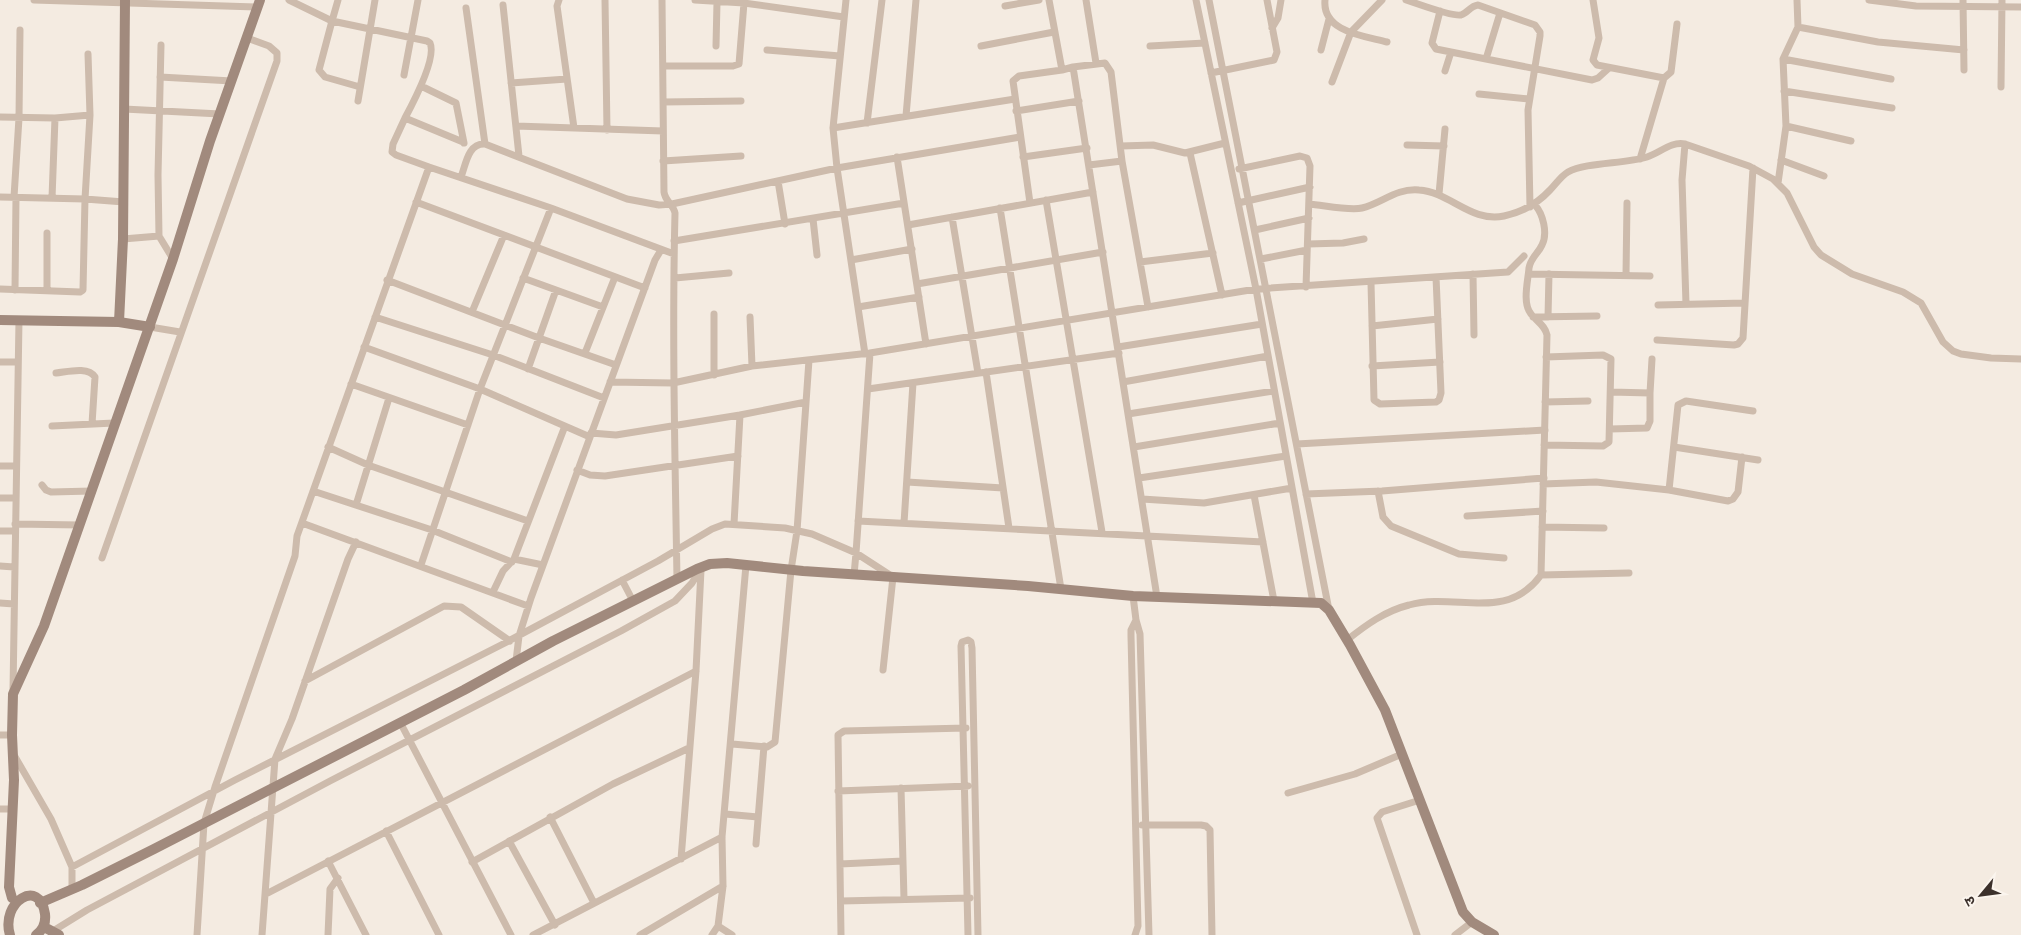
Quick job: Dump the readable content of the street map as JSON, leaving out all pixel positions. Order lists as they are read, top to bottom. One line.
{"north":"bottom left"}
